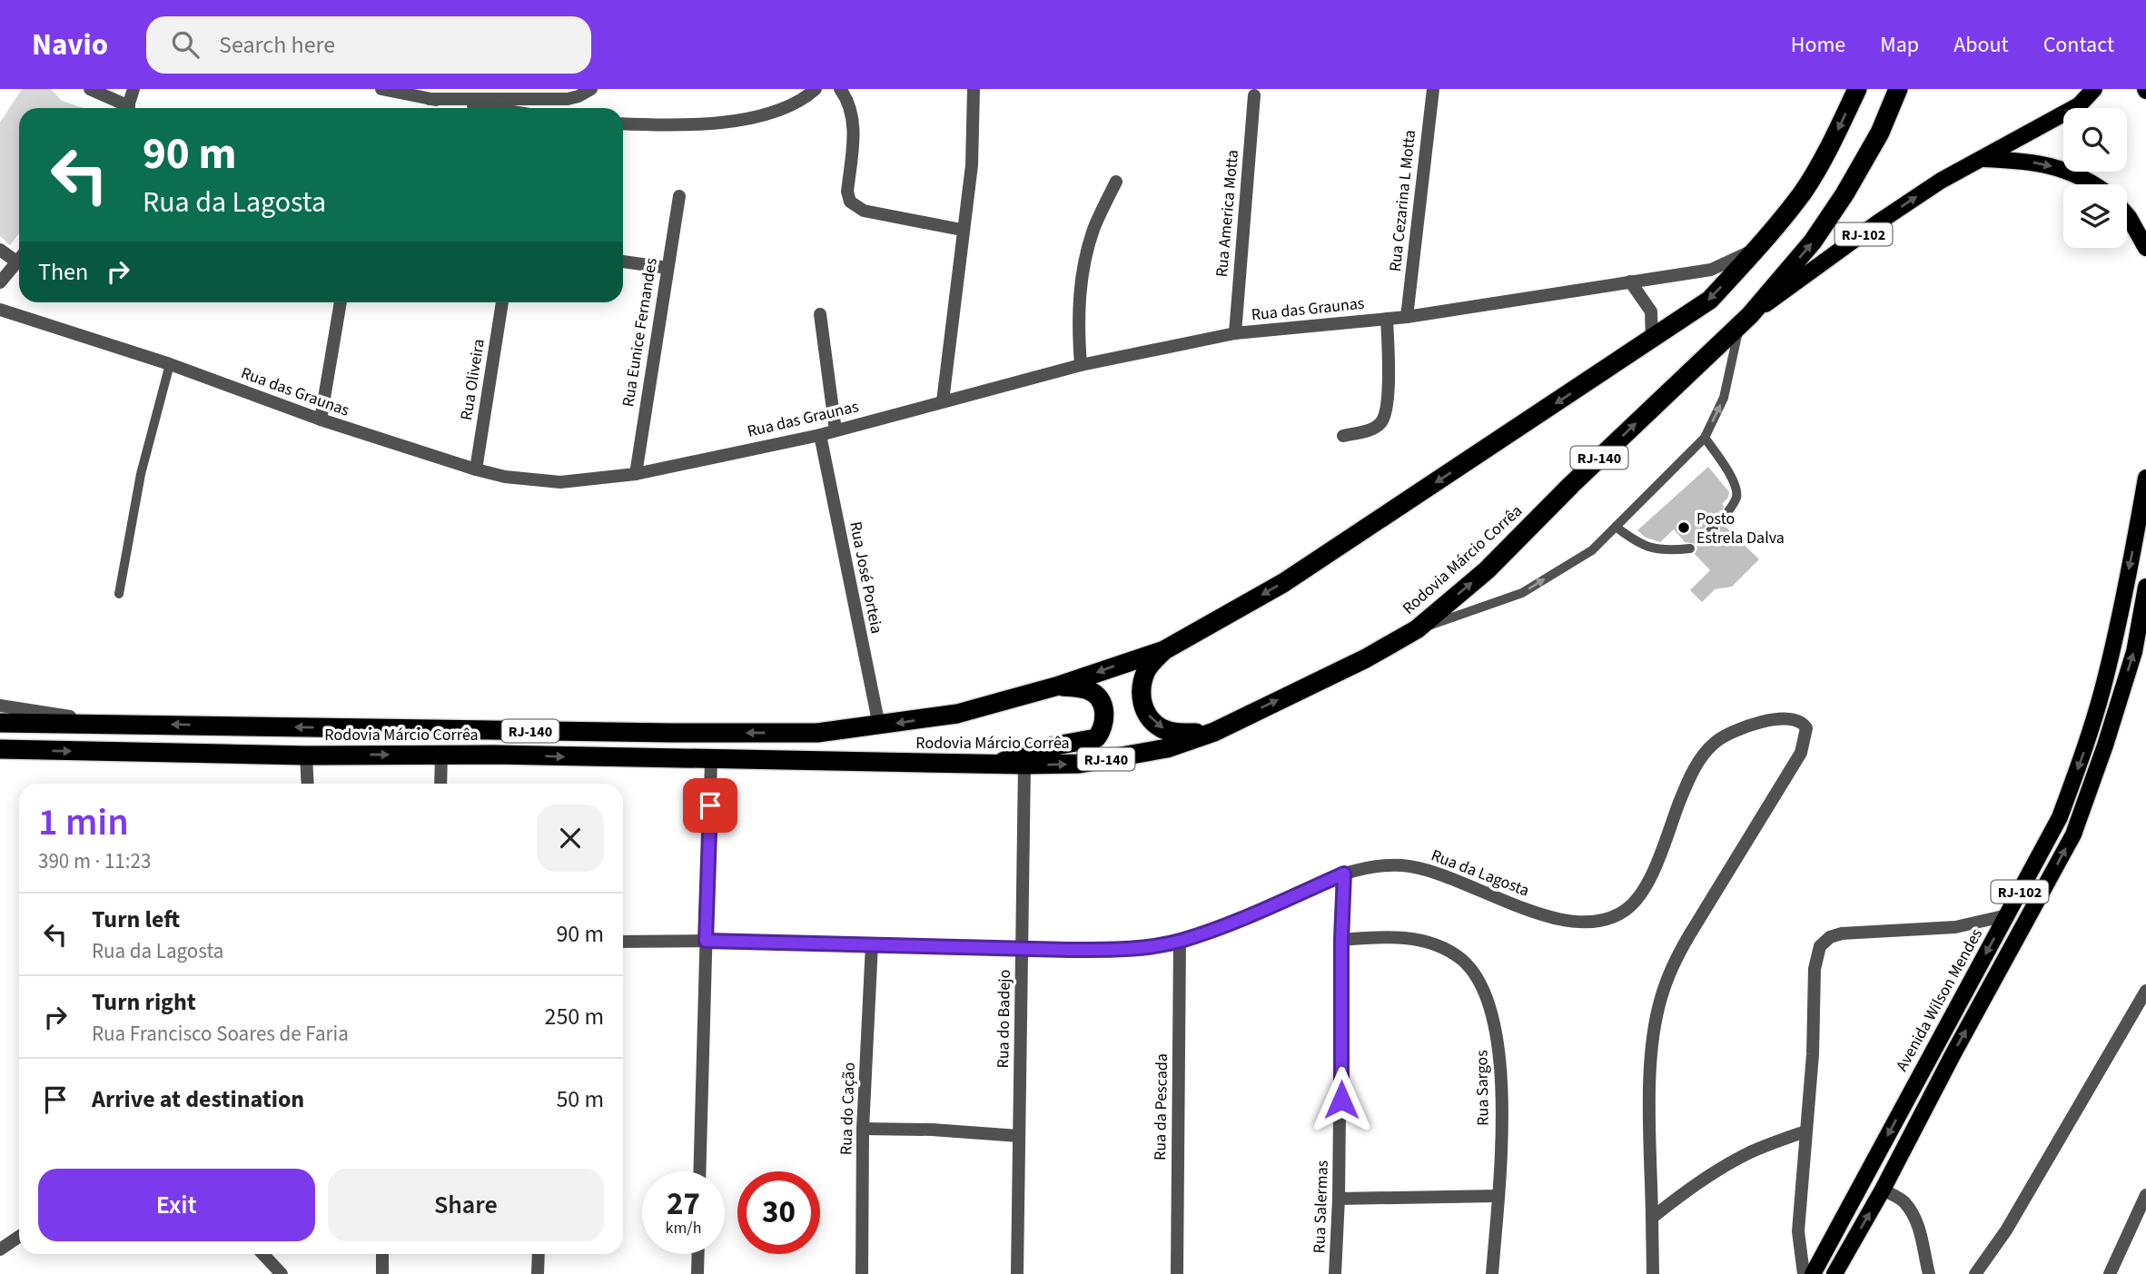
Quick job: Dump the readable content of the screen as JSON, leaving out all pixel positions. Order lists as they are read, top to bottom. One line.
{"streets":{"highway":["RJ-140","Rodovia Márcio Corrêa"],"main road":["RJ-102","Avenida Wilson Mendes"],"street":["Rua Cezarina L Motta","Rua America Motta","Rua das Graunas","Rua Eunice Fernandes","Rua Oliveira","Rua José Porteia","Rua da Lagosta","Rua do Badejo","Rua Sargos","Rua da Pescada","Rua do Cação","Rua Salermas"]},"crossings":[["Rua Cezarina L Motta","Rua das Graunas"],["Rua America Motta","Rua das Graunas"],["RJ-102","Rodovia Márcio Corrêa"],["Rua das Graunas","Rua Eunice Fernandes"],["Rua das Graunas","Rua Oliveira"],["Rua das Graunas","Rodovia Márcio Corrêa"],["Rua das Graunas","Rua José Porteia"],["Rodovia Márcio Corrêa","Rua José Porteia"],["Rodovia Márcio Corrêa","Rua do Badejo"],["Rua da Lagosta","Rua do Badejo"],["Rua da Lagosta","Rua da Pescada"],["Rua da Lagosta","Rua do Cação"],["Rua da Lagosta","Rua Salermas"],["Rua Sargos","Rua Salermas"]],"places":["Posto Estrela Dalva"],"page":{"header":"Navio","search":"Search here","nav":["Home","Map","About","Contact"],"turn":["90 m","Rua da Lagosta"],"then":"Then","heading":["1 min","390 m · 11:23"],"list":[{"name":"Turn left","note":"Rua da Lagosta","value":"90 m"},{"name":"Turn right","note":"Rua Francisco Soares de Faria","value":"250 m"},{"name":"Arrive at destination","value":"50 m"}],"buttons":["Exit","Share"],"speed":"27 km/h","limit":"30"}}
